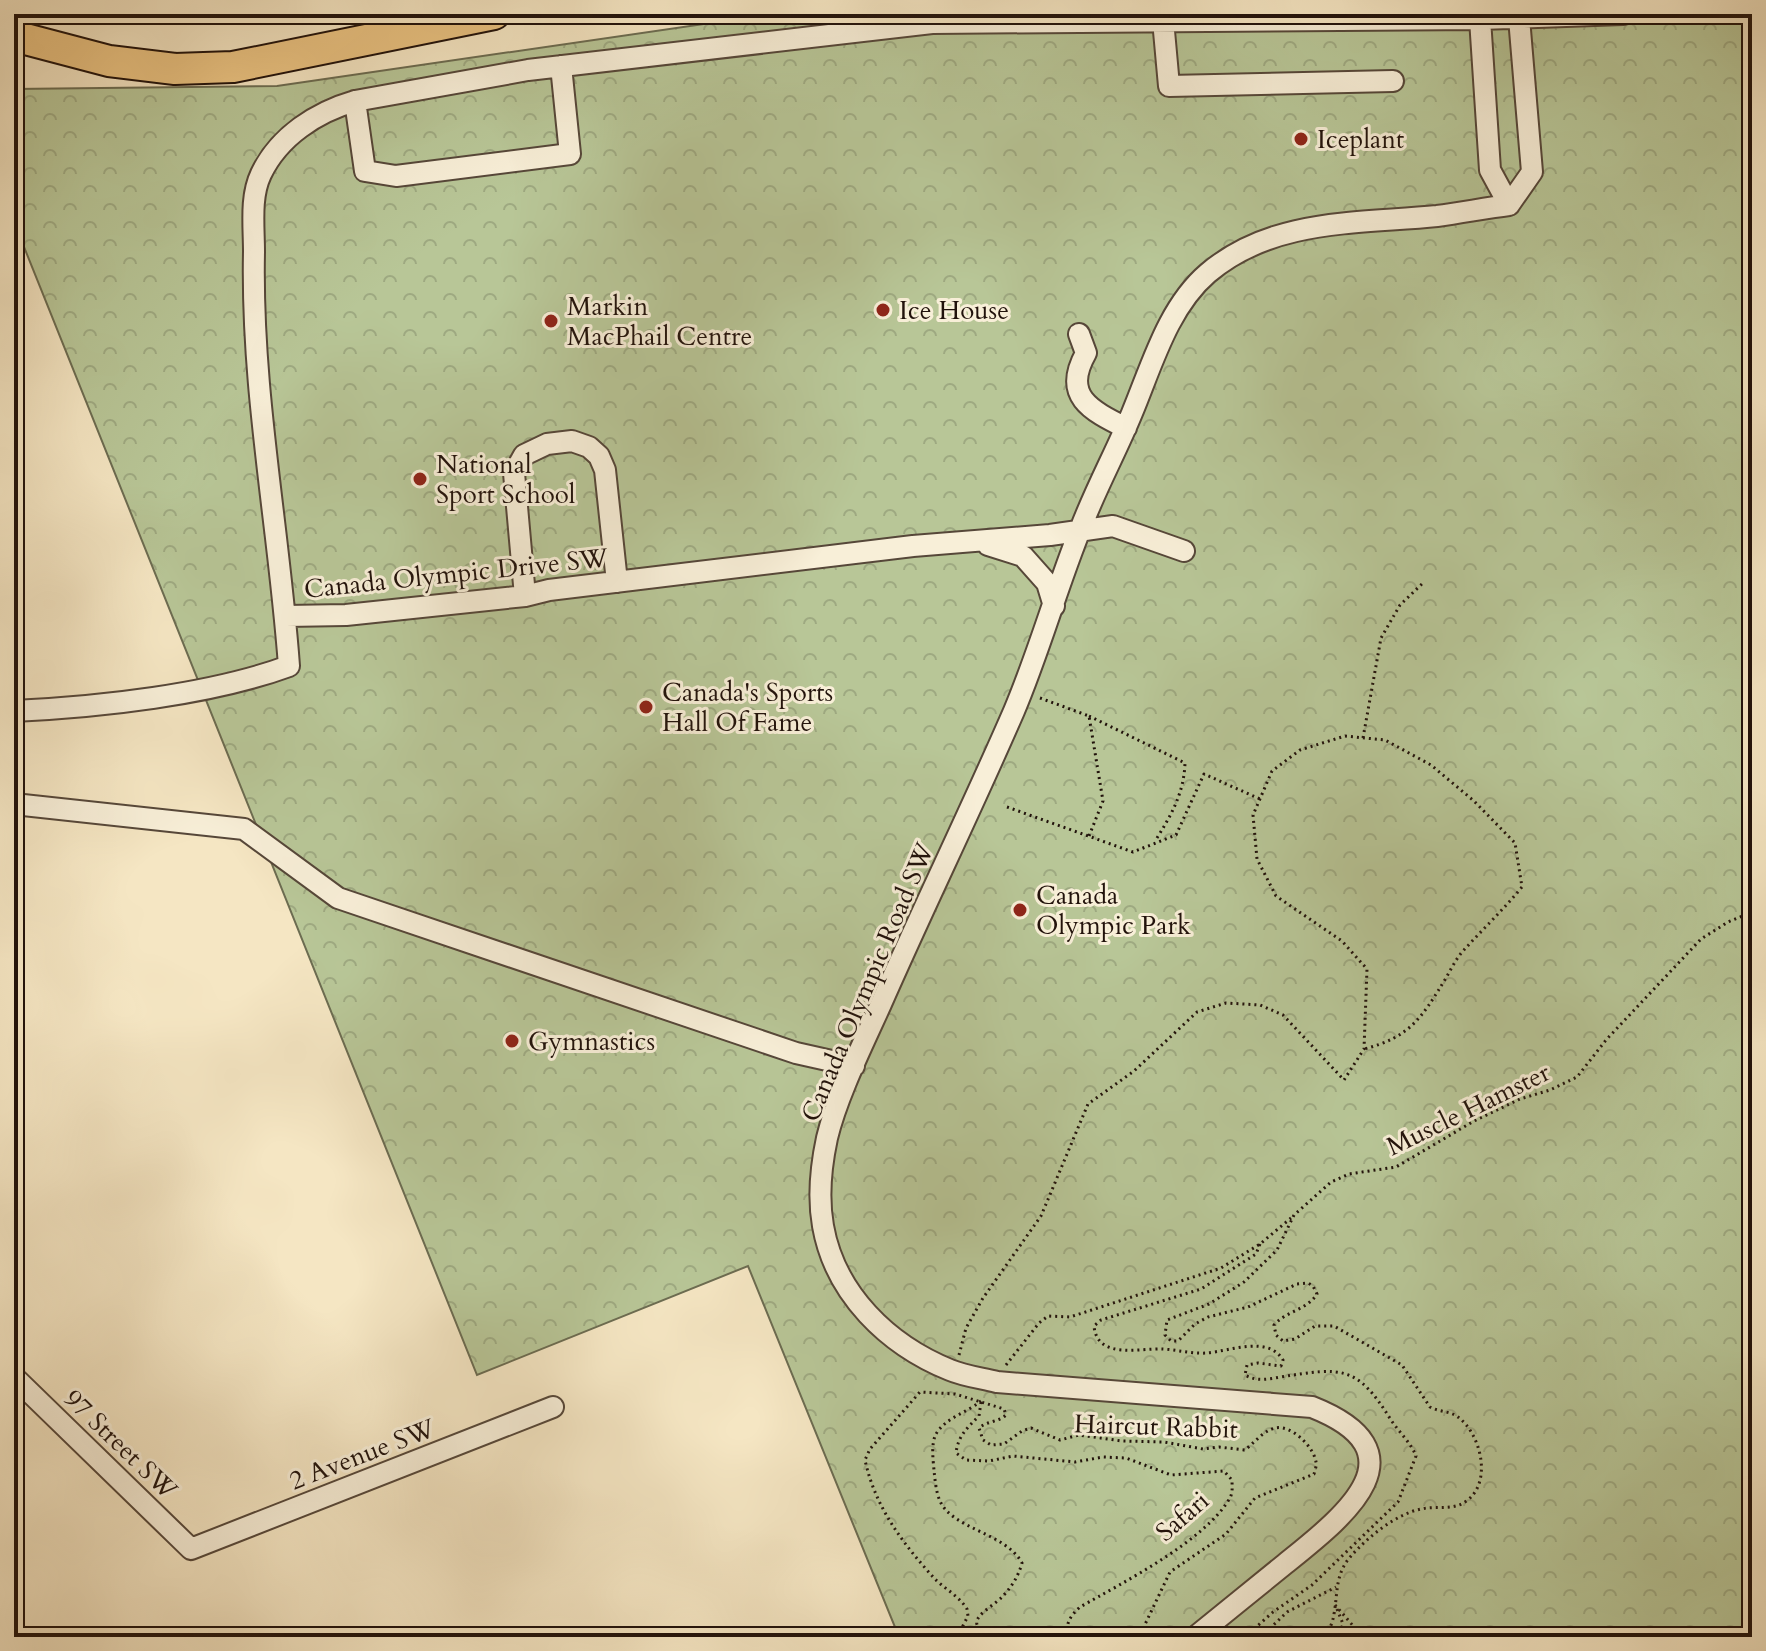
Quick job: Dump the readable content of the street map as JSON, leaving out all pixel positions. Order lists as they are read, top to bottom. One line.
{"streets":{"street":["Canada Olympic Drive SW","Canada Olympic Road SW","97 Street SW","2 Avenue SW"],"path":["Muscle Hamster","Haircut Rabbit","Safari"]},"crossings":[["Canada Olympic Drive SW","Canada Olympic Road SW"],["Haircut Rabbit","Safari"],["97 Street SW","2 Avenue SW"]],"places":["Iceplant","Ice House","Markin MacPhail Centre","National Sport School","Canada's Sports Hall Of Fame","Canada Olympic Park","Gymnastics"]}
